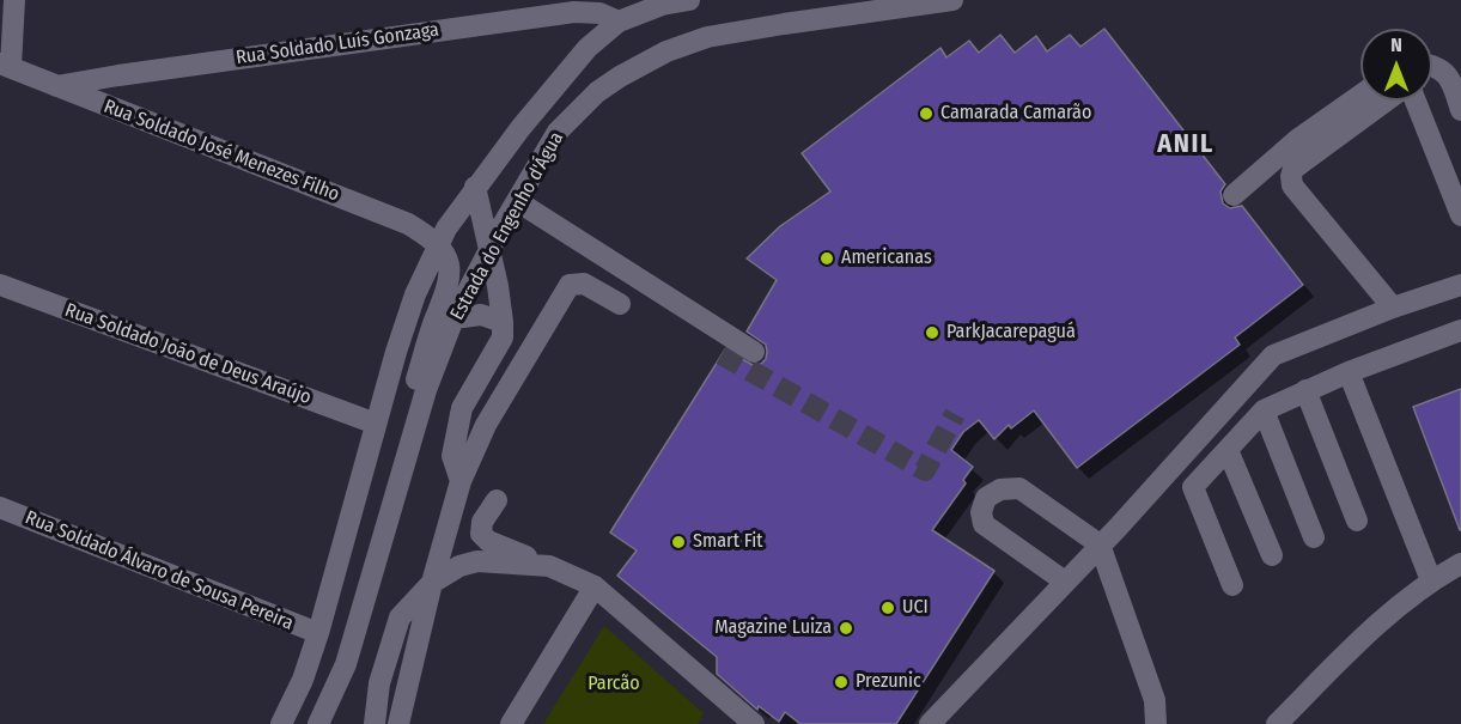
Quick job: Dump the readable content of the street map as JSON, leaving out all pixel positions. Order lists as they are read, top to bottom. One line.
{"streets":{"street":["Rua Soldado Luís Gonzaga","Rua Soldado José Menezes Filho","Estrada do Engenho d'Água","Rua Soldado João de Deus Araújo","Rua Soldado Álvaro de Sousa Pereira"]},"crossings":[["Rua Soldado Luís Gonzaga","Rua Soldado José Menezes Filho"],["Rua Soldado Luís Gonzaga","Estrada do Engenho d'Água"],["Rua Soldado José Menezes Filho","Estrada do Engenho d'Água"],["Estrada do Engenho d'Água","Rua Soldado João de Deus Araújo"],["Estrada do Engenho d'Água","Rua Soldado Álvaro de Sousa Pereira"]],"districts":["ANIL"],"parks":["Parcão"],"places":["Camarada Camarão","Americanas","ParkJacarepaguá","Smart Fit","UCI","Magazine Luiza","Prezunic"],"north":"top"}
